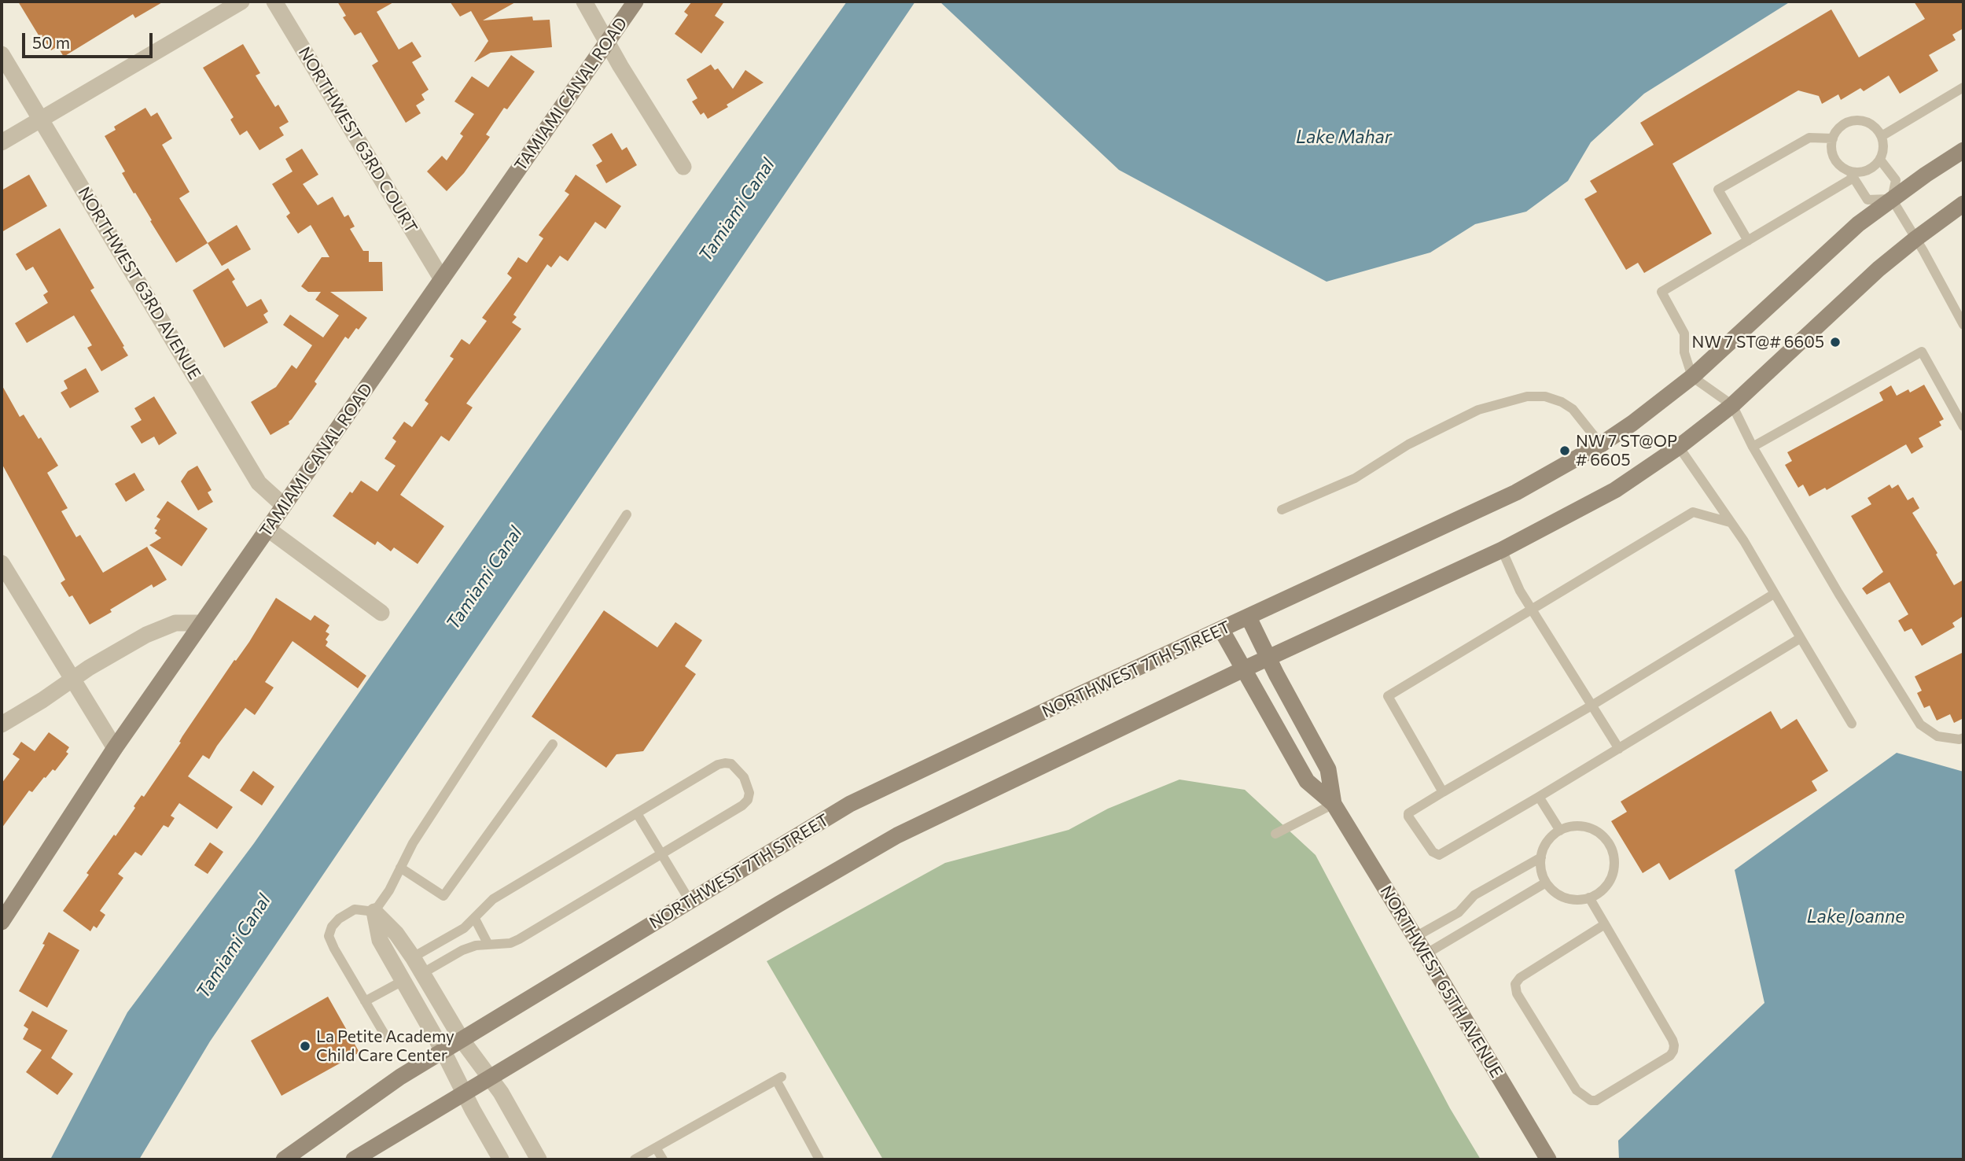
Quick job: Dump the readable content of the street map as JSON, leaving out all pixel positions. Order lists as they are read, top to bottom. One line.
{"streets":{"main road":["TAMIAMI CANAL ROAD","NORTHWEST 7TH STREET","NORTHWEST 65TH AVENUE"],"street":["NORTHWEST 63RD COURT","NORTHWEST 63RD AVENUE"]},"crossings":[["TAMIAMI CANAL ROAD","NORTHWEST 63RD COURT"],["TAMIAMI CANAL ROAD","NORTHWEST 63RD AVENUE"],["NORTHWEST 7TH STREET","NORTHWEST 65TH AVENUE"]],"water":["Lake Mahar","Tamiami Canal","Lake Joanne"],"places":["NW 7 ST@# 6605","NW 7 ST@OP # 6605","La Petite Academy Child Care Center"],"scale_bar":"50 m"}
